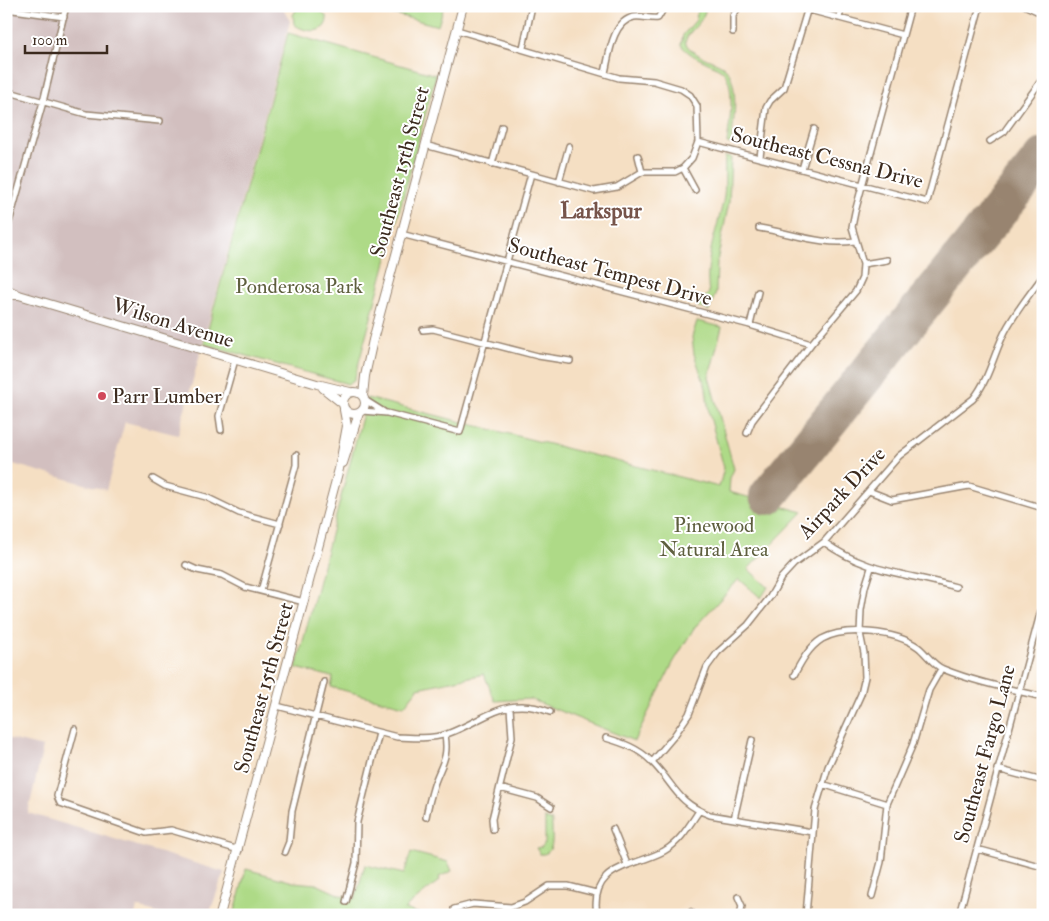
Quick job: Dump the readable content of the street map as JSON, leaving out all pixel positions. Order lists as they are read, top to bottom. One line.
{"streets":{"main road":["Southeast 15th Street","Wilson Avenue"],"street":["Southeast Cessna Drive","Southeast Tempest Drive","Airpark Drive","Southeast Fargo Lane"]},"crossings":[["Southeast 15th Street","Southeast Tempest Drive"],["Southeast 15th Street","Wilson Avenue"]],"districts":["Larkspur"],"parks":["Ponderosa Park","Pinewood Natural Area"],"places":["Parr Lumber"],"scale_bar":"100 m"}
